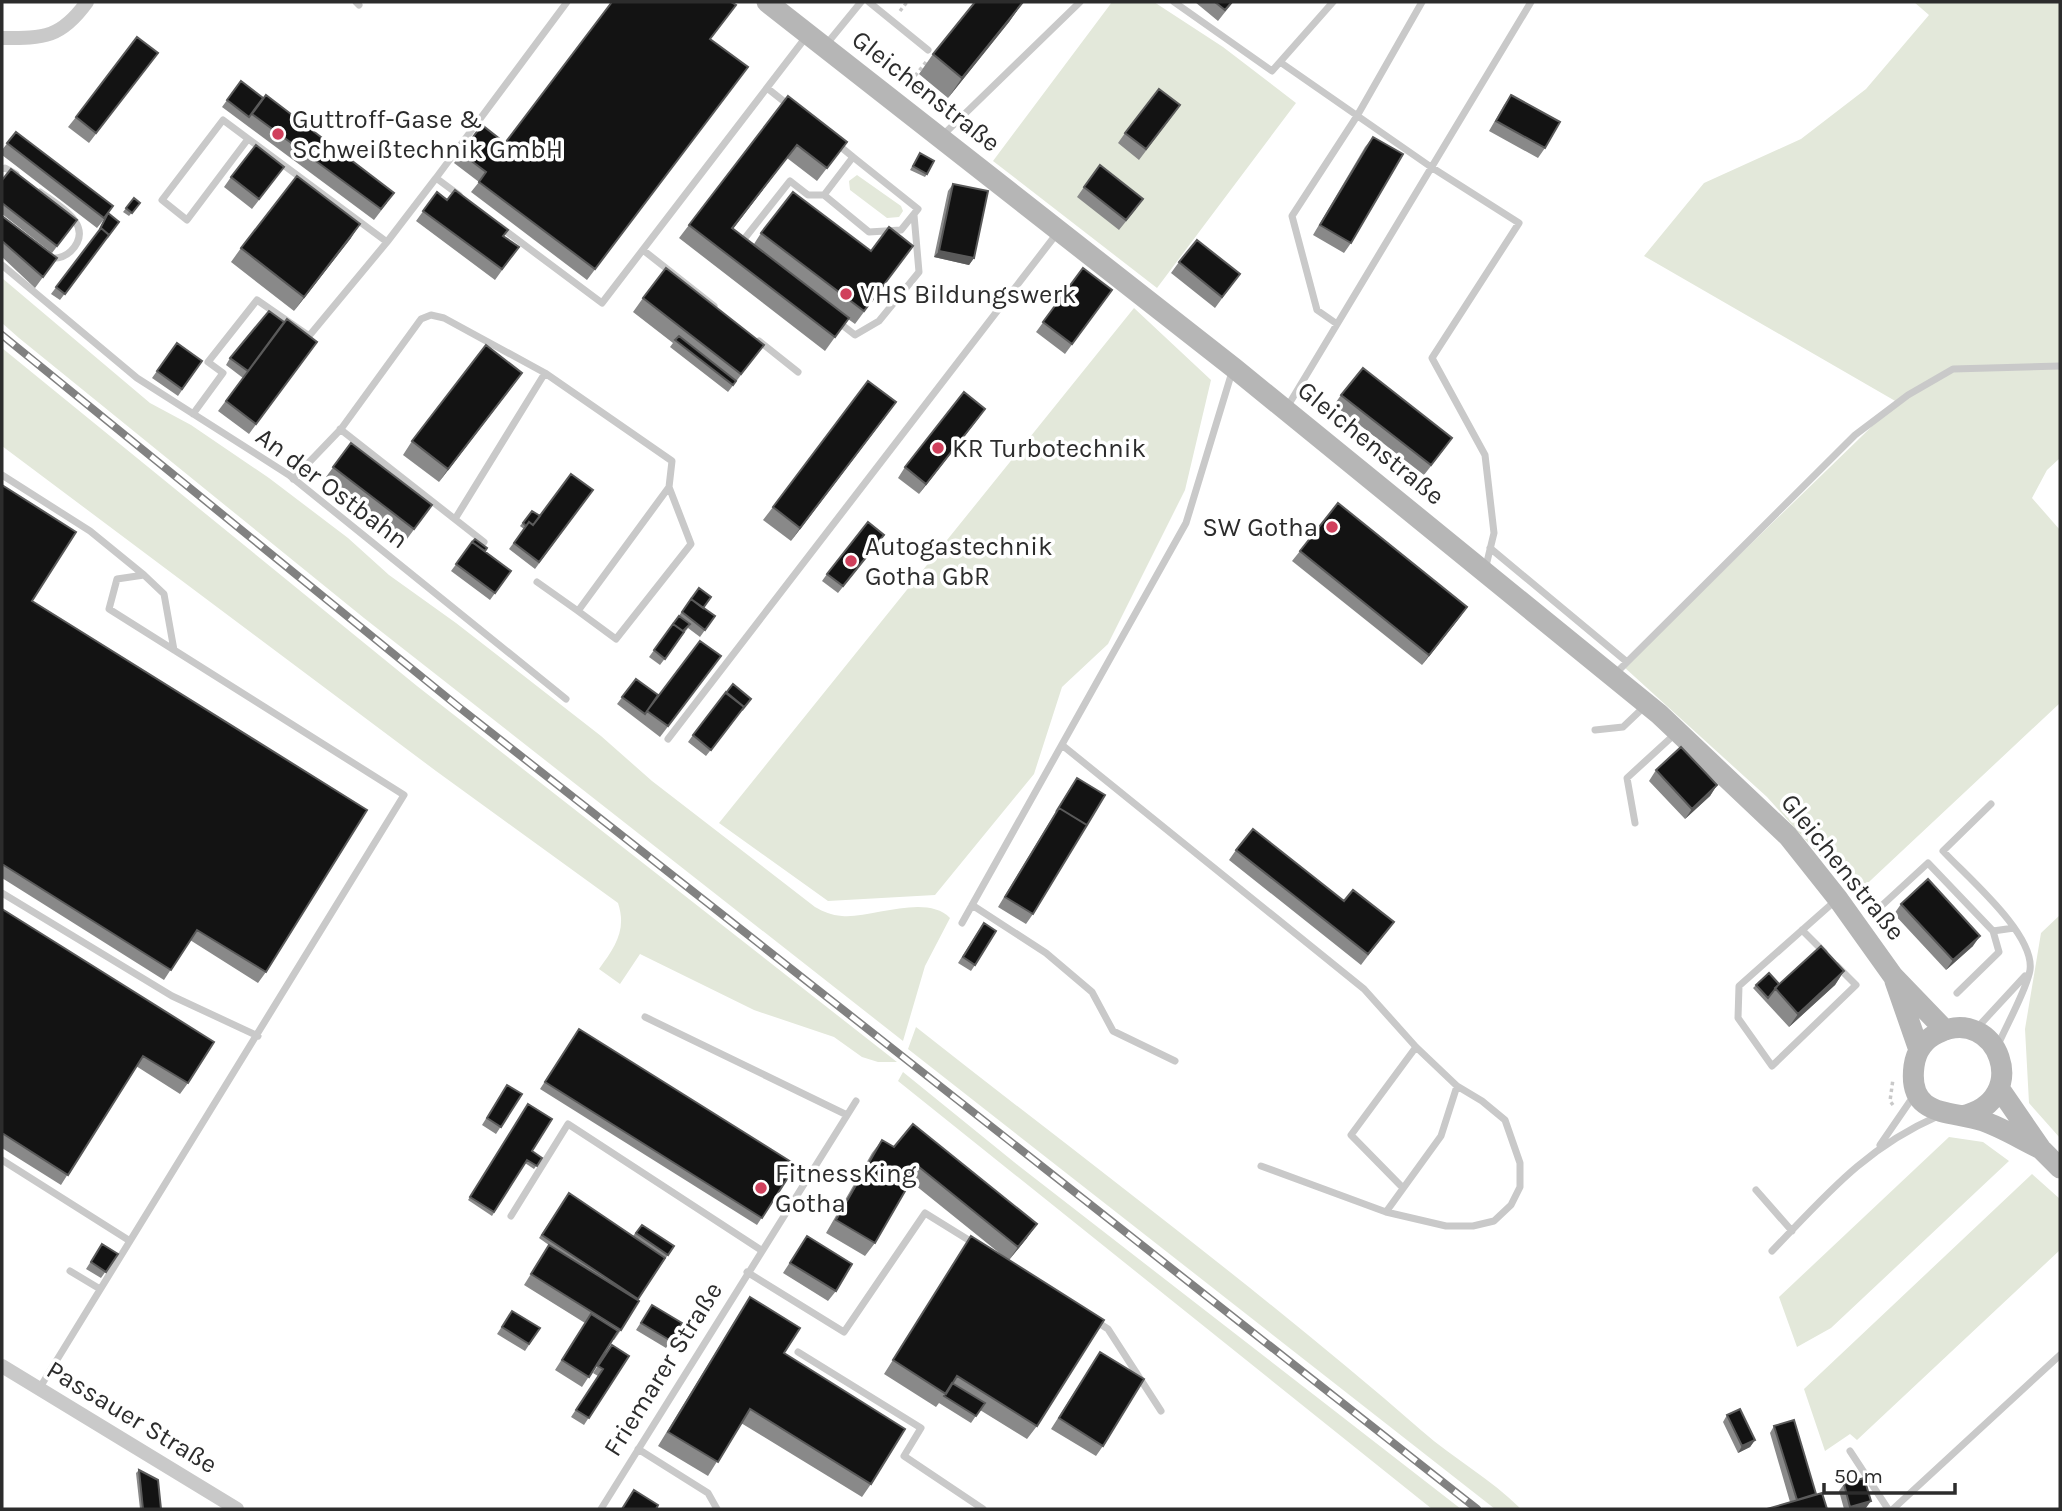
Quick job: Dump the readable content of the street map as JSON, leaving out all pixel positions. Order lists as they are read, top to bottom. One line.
{"streets":{"street":["Gleichenstraße","Passauer Straße"],"lane":["An der Ostbahn","Friemarer Straße"]},"places":["Guttroff-Gase & Schweißtechnik GmbH","VHS Bildungswerk","KR Turbotechnik","SW Gotha","Autogastechnik Gotha GbR","FitnessKing Gotha"],"scale_bar":"50 m"}
